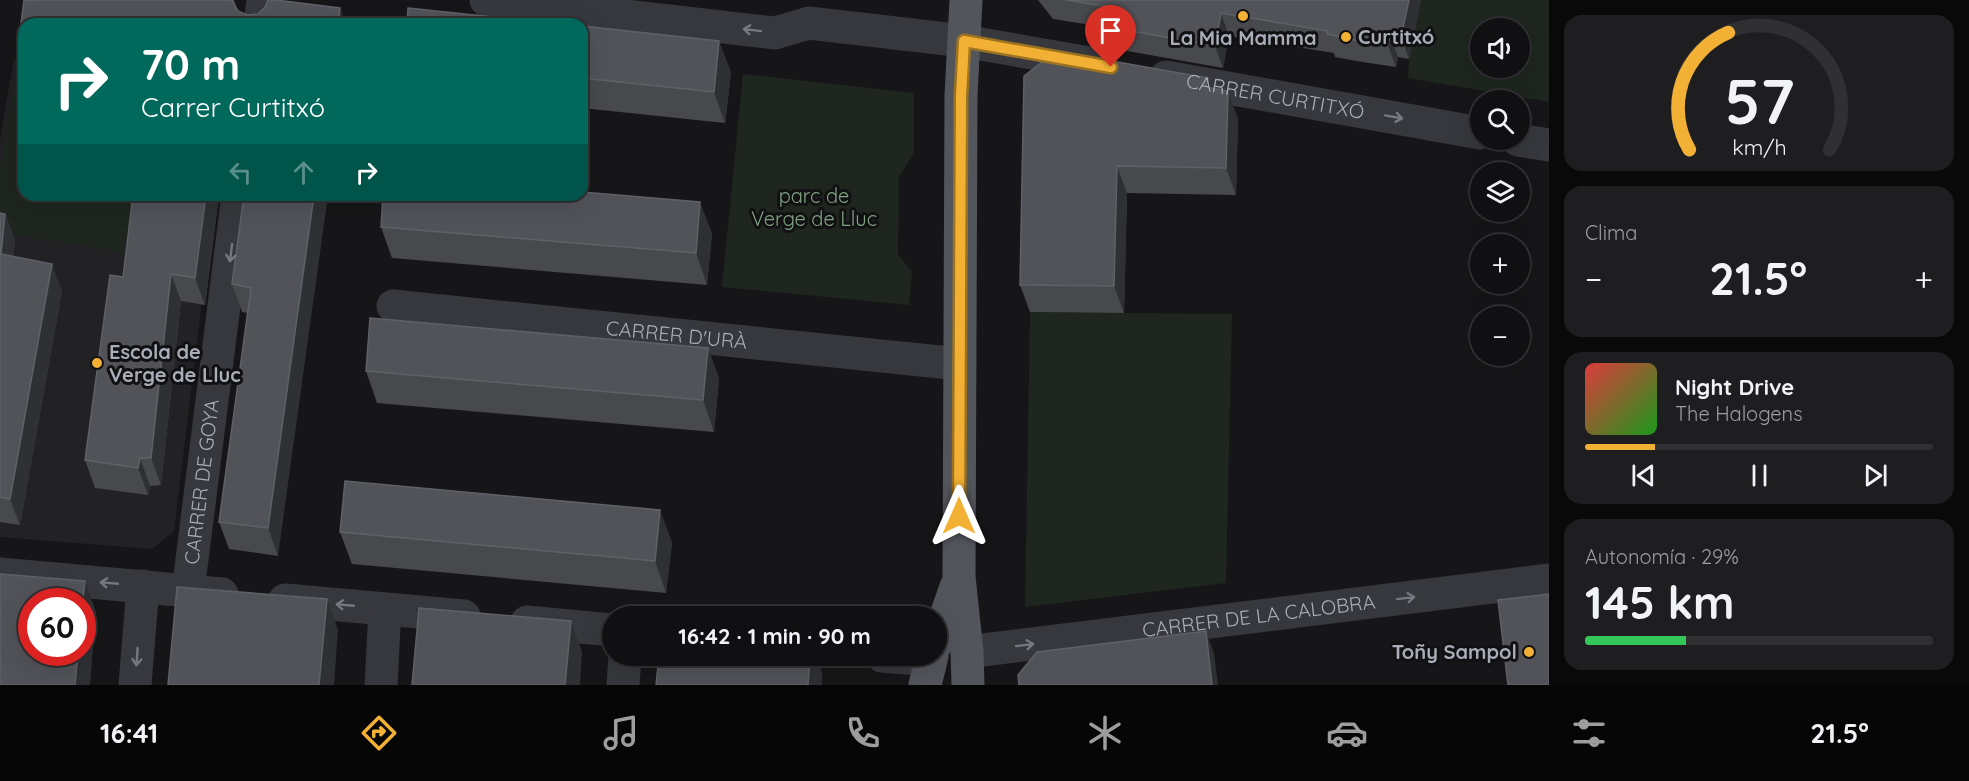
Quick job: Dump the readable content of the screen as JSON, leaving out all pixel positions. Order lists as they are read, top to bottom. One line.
{"streets":{"street":["CARRER CURTITXÓ","CARRER D'URÀ","CARRER DE GOYA","CARRER DE LA CALOBRA"]},"one_way":["CARRER DE GOYA","CARRER DE LA CALOBRA"],"parks":["parc de Verge de Lluc"],"places":["La Mia Mamma","Curtitxó","Escola de Verge de Lluc","Toñy Sampol"],"page":{"map_buttons":["+","−"],"turn":["70 m","Carrer Curtitxó"],"tile":["Clima",["Autonomía · 29%","145 km"]],"heat":["−","21.5°","+"],"song":["Night Drive","The Halogens"],"limit":"60","trip":"16:42 · 1 min · 90 m","tabs":["16:41","21.5°"],"gauge":["57","km/h"]}}
